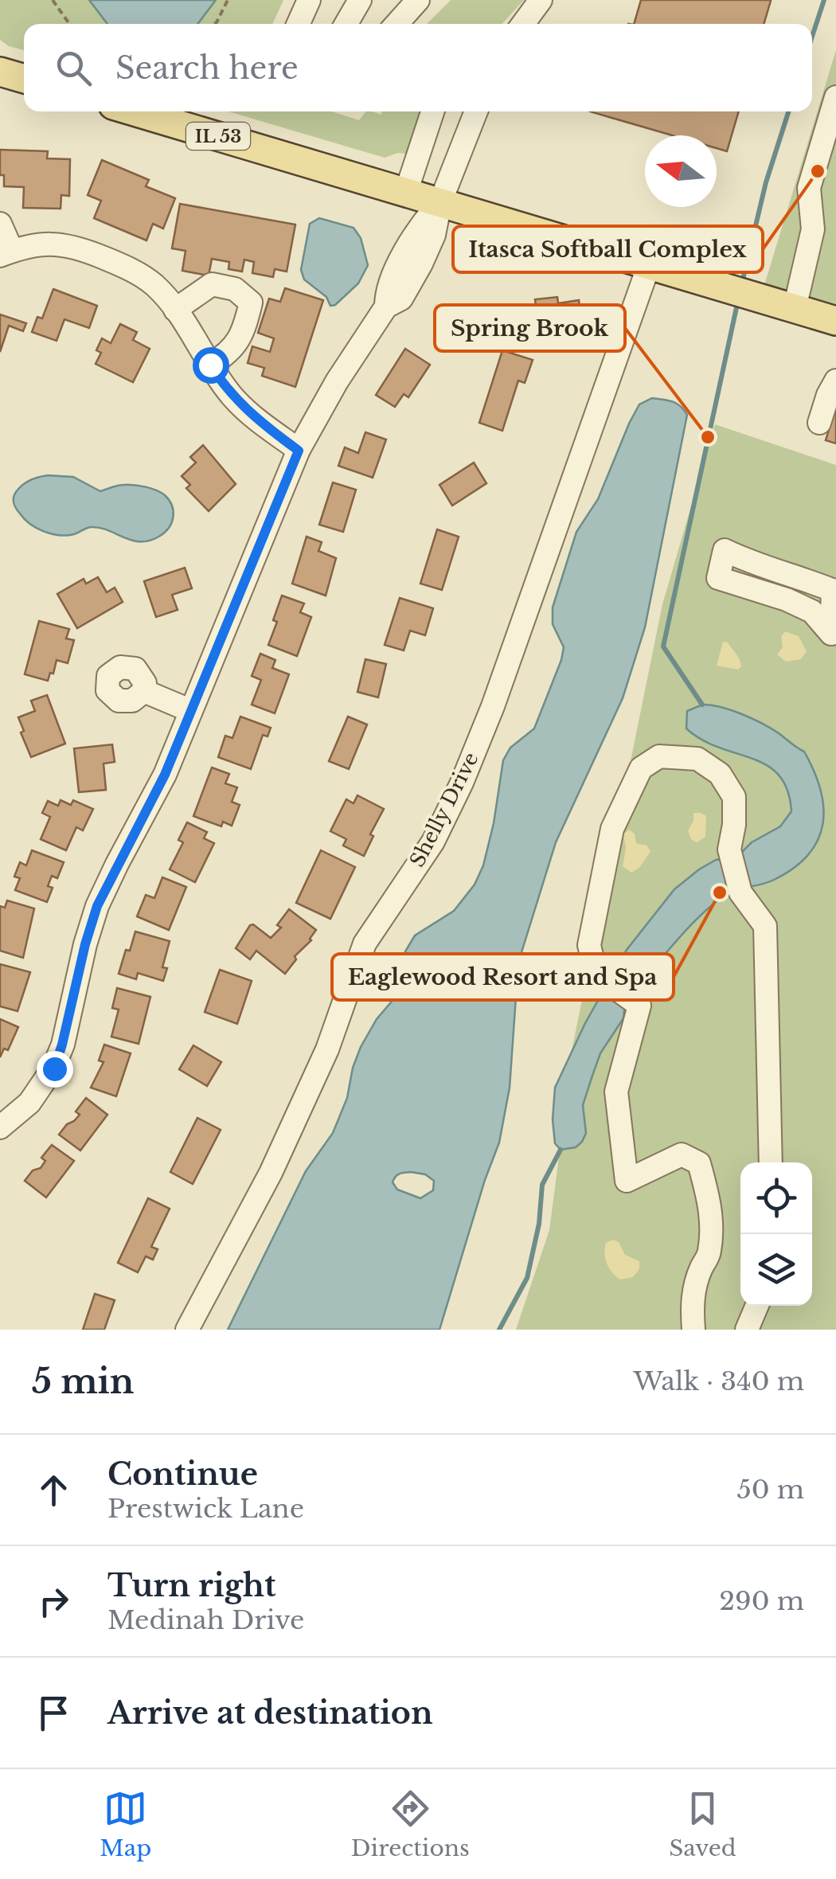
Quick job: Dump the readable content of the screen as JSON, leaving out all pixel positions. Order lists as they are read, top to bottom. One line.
{"streets":{"main road":["IL 53"],"street":["Shelly Drive"]},"crossings":[["IL 53","Shelly Drive"]],"places":["Itasca Softball Complex","Spring Brook","Eaglewood Resort and Spa"],"north":"left","page":{"search":"Search here","heading":["5 min","Walk · 340 m"],"list":[["Continue","Prestwick Lane","50 m"],["Turn right","Medinah Drive","290 m"],"Arrive at destination"],"nav":["Map","Directions","Saved"]}}
